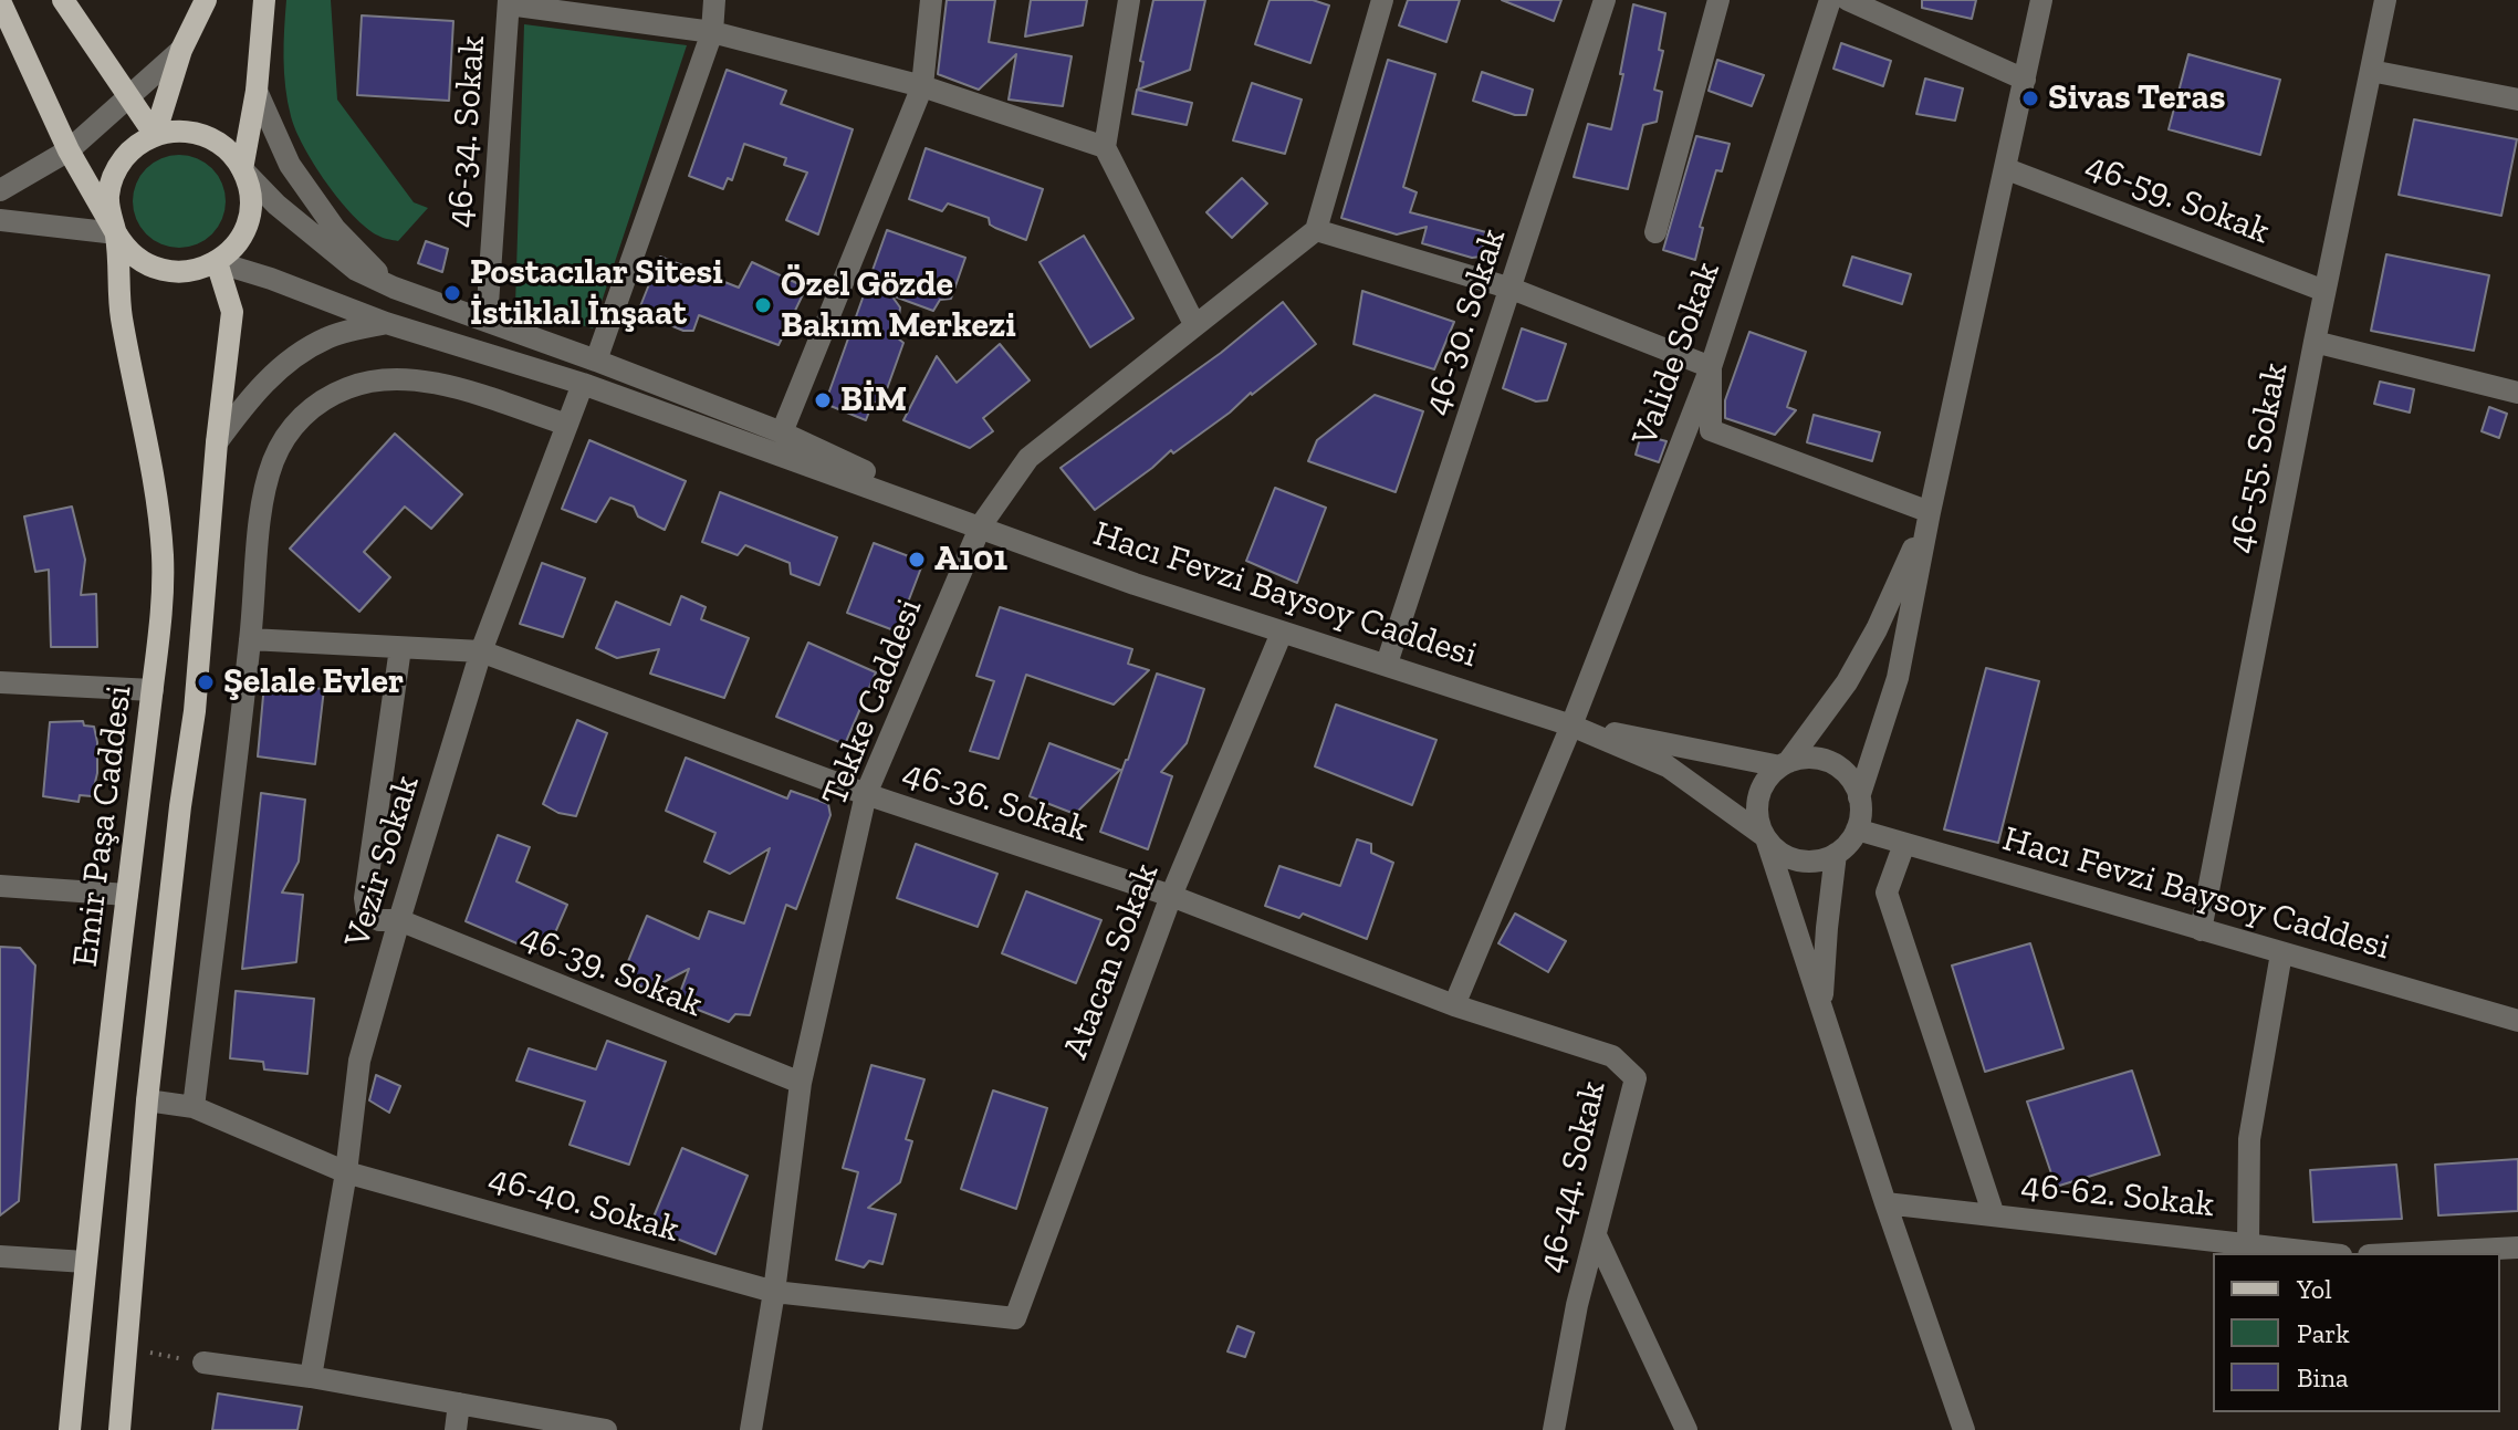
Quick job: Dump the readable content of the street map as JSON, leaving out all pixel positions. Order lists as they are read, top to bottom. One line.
{"streets":{"main road":["Emir Paşa Caddesi"],"street":["46-34. Sokak","46-59. Sokak","46-30. Sokak","Valide Sokak","46-55. Sokak","Hacı Fevzi Baysoy Caddesi","Tekke Caddesi","46-36. Sokak","Vezir Sokak","Atacan Sokak","46-39. Sokak","46-44. Sokak","46-62. Sokak","46-40. Sokak"]},"crossings":[["46-34. Sokak","Hacı Fevzi Baysoy Caddesi"],["46-59. Sokak","46-55. Sokak"],["46-30. Sokak","Hacı Fevzi Baysoy Caddesi"],["Valide Sokak","Hacı Fevzi Baysoy Caddesi"],["Valide Sokak","46-36. Sokak"],["Valide Sokak","46-44. Sokak"],["46-55. Sokak","Hacı Fevzi Baysoy Caddesi"],["Hacı Fevzi Baysoy Caddesi","Tekke Caddesi"],["Hacı Fevzi Baysoy Caddesi","Emir Paşa Caddesi"],["Hacı Fevzi Baysoy Caddesi","Vezir Sokak"],["Hacı Fevzi Baysoy Caddesi","Atacan Sokak"],["Tekke Caddesi","46-36. Sokak"],["Tekke Caddesi","46-39. Sokak"],["Tekke Caddesi","46-40. Sokak"],["46-36. Sokak","Vezir Sokak"],["46-36. Sokak","Atacan Sokak"],["46-36. Sokak","46-39. Sokak"],["46-36. Sokak","46-44. Sokak"],["Emir Paşa Caddesi","46-40. Sokak"],["Vezir Sokak","46-39. Sokak"],["Vezir Sokak","46-40. Sokak"],["Atacan Sokak","46-40. Sokak"]],"places":["Sivas Teras","Postacılar Sitesi İstiklal İnşaat","Özel Gözde Bakım Merkezi","BİM","A101","Şelale Evler"],"legend":["Yol","Park","Bina"]}
